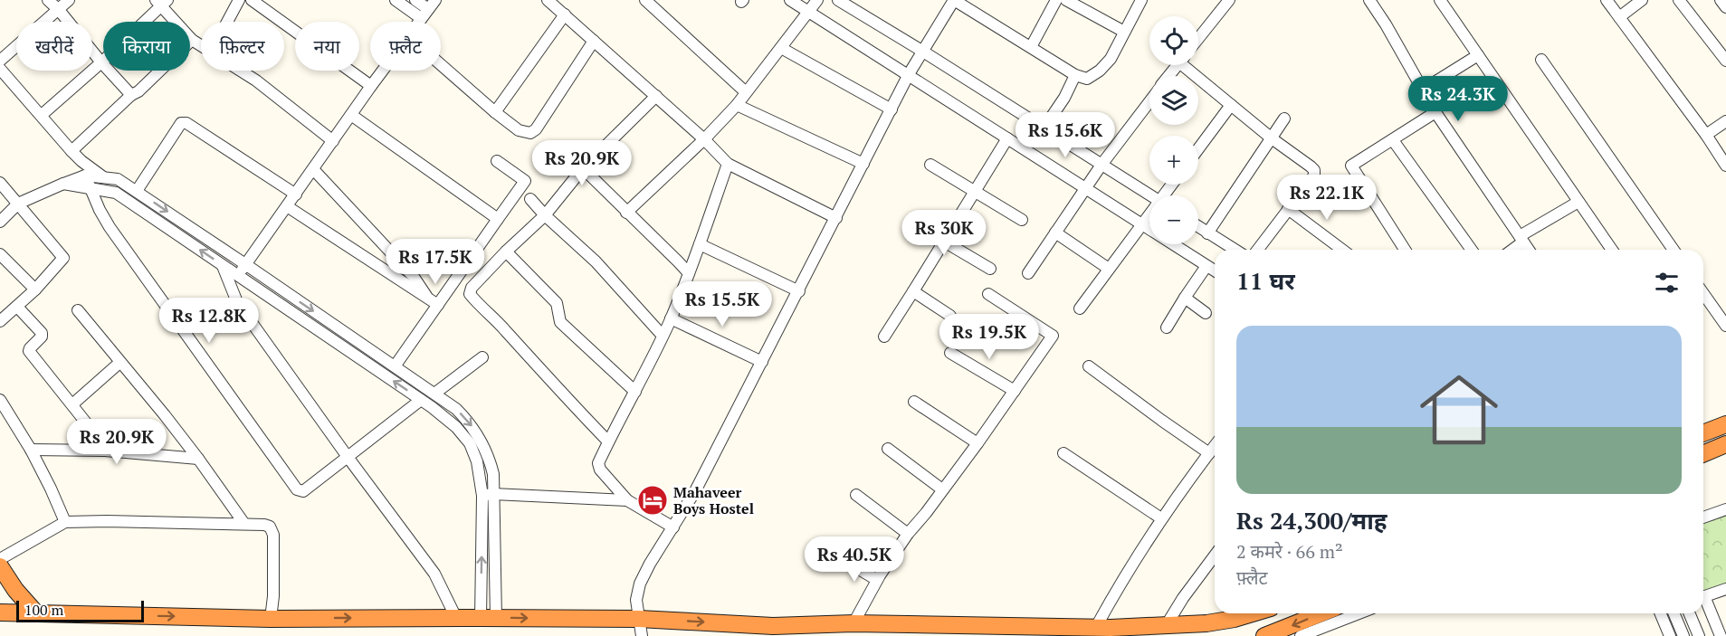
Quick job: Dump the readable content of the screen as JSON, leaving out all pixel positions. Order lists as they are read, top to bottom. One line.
{"places":{"hotel":["Mahaveer Boys Hostel"]},"scale_bar":"100 m","page":{"map_buttons":["+","−"],"chip":["खरीदें","किराया","फ़िल्टर","नया","फ़्लैट"],"price":["Rs 24.3K","Rs 15.6K","Rs 20.9K","Rs 22.1K","Rs 30K","Rs 17.5K","Rs 15.5K","Rs 12.8K","Rs 19.5K","Rs 20.9K","Rs 40.5K"],"heading":"11 घर","list":[{"name":"Rs 24,300/माह","note":"2 कमरे · 66 m² · फ़्लैट"}],"scale":"100 m"}}
